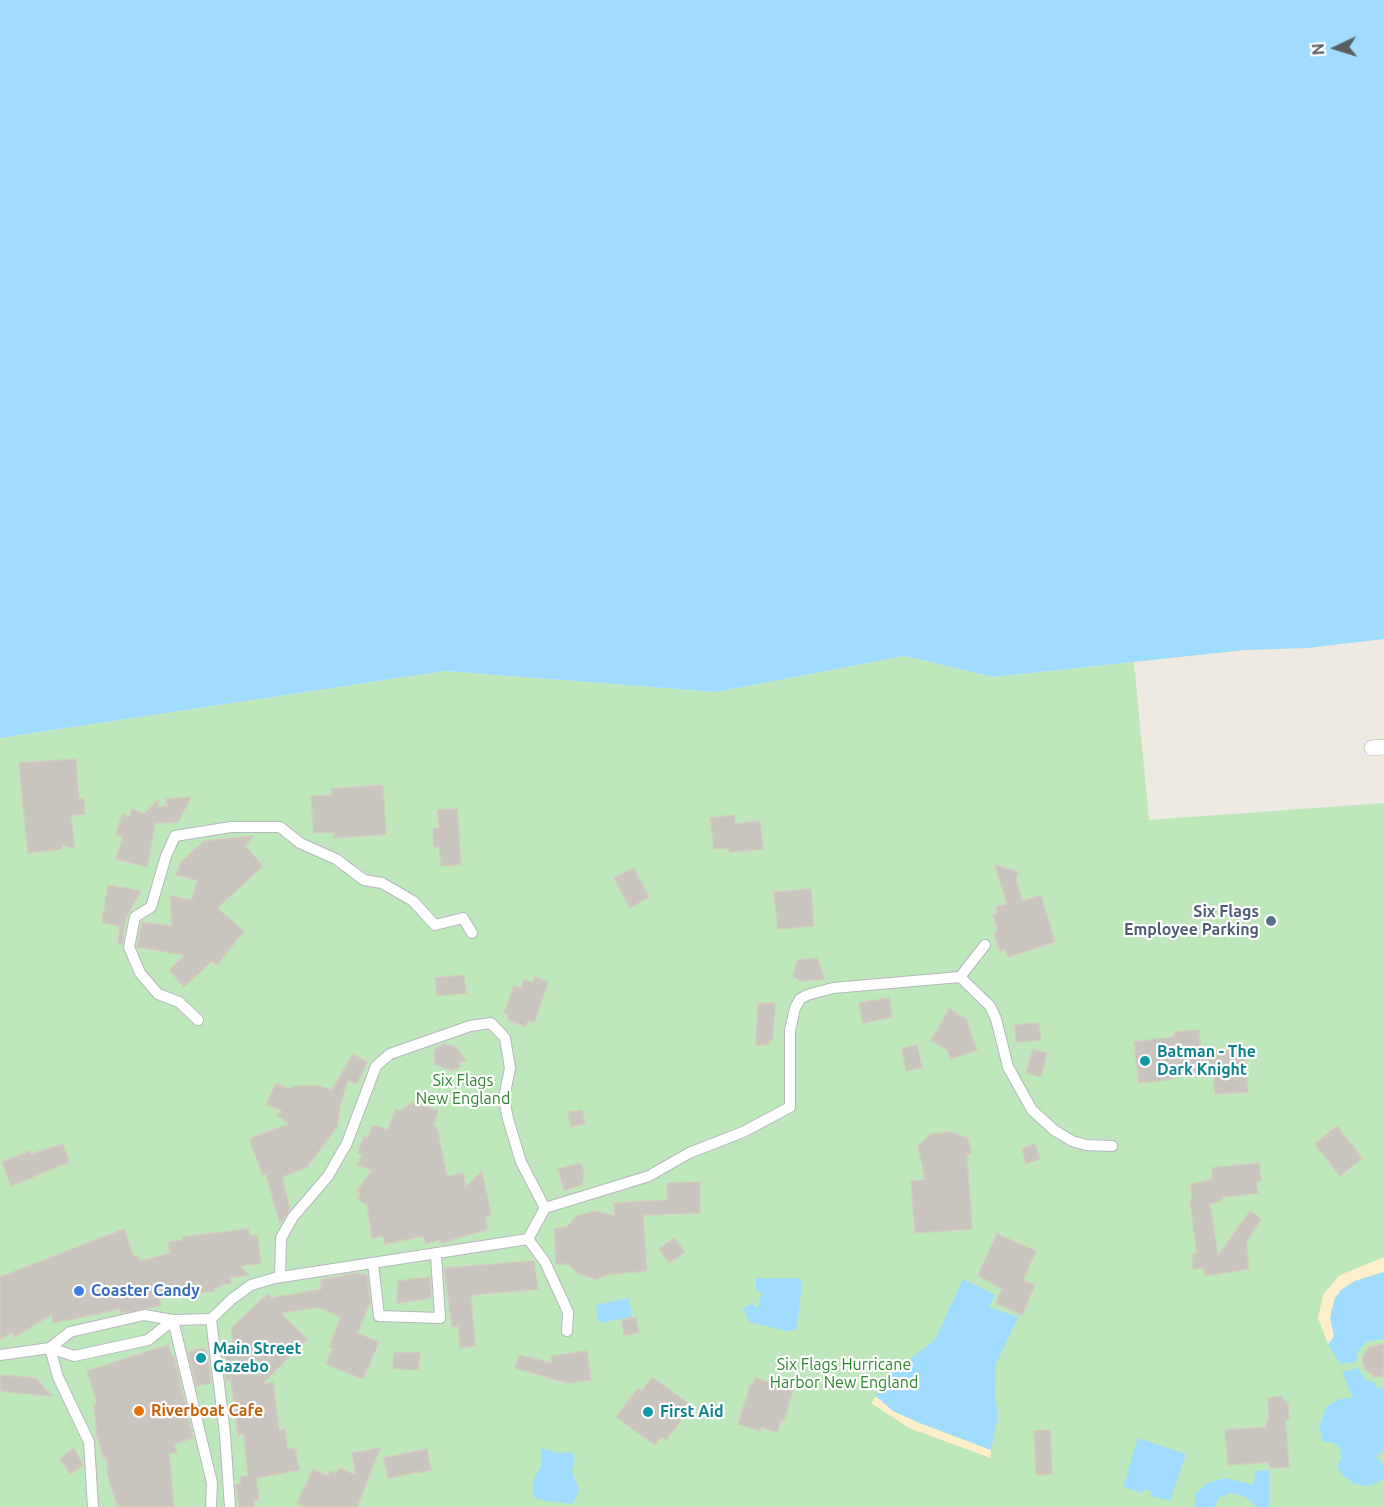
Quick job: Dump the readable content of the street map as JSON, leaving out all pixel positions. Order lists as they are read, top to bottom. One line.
{"parks":["Six Flags New England","Six Flags Hurricane Harbor New England"],"places":["Six Flags Employee Parking","Batman - The Dark Knight","Coaster Candy","Main Street Gazebo","Riverboat Cafe","First Aid"],"north":"left"}
